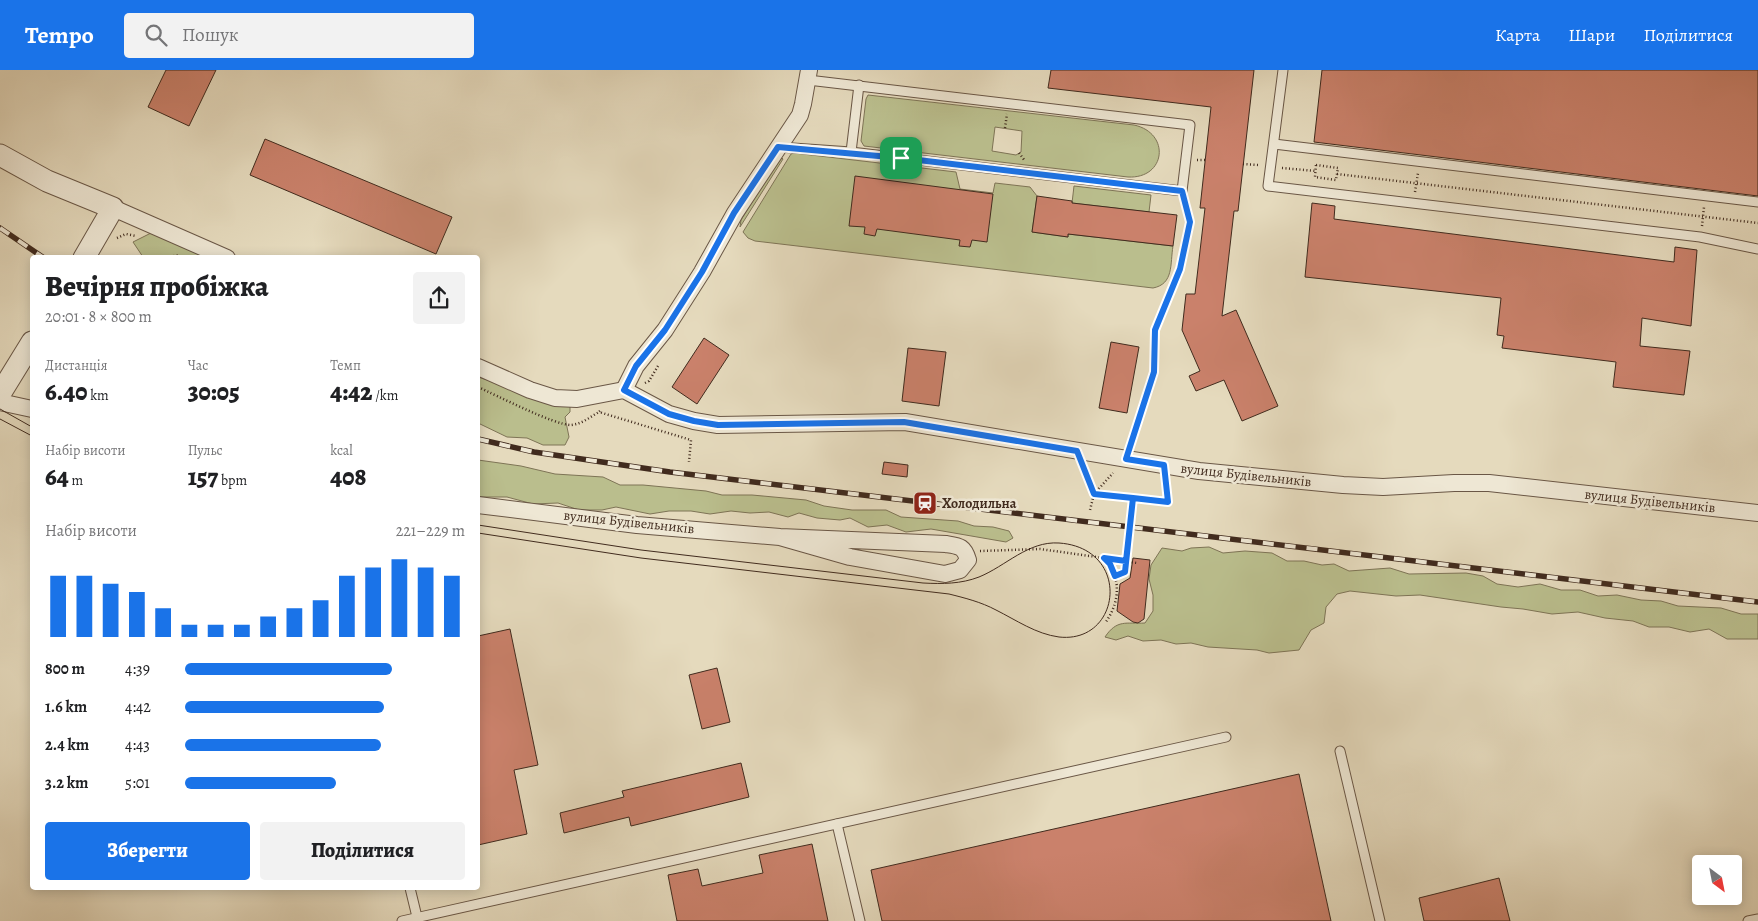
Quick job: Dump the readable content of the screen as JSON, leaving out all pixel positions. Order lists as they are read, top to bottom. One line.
{"streets":{"street":["вулиця Будівельників"]},"places":{"station":["Холодильна"]},"north":"bottom right","page":{"header":"Tempo","search":"Пошук","nav":["Карта","Шари","Поділитися"],"heading":["Вечірня пробіжка","20:01 · 8 × 800 m"],"stats":[["Дистанція","6.40 km"],["Час","30:05"],["Темп","4:42 /km"],["Набір висоти","64 m"],["Пульс","157 bpm"],["kcal","408"]],"chart":["Набір висоти","221–229 m"],"list":[{"name":"800 m","note":"4:39"},{"name":"1.6 km","note":"4:42"},{"name":"2.4 km","note":"4:43"},{"name":"3.2 km","note":"5:01"}],"buttons":["Зберегти","Поділитися"]}}
